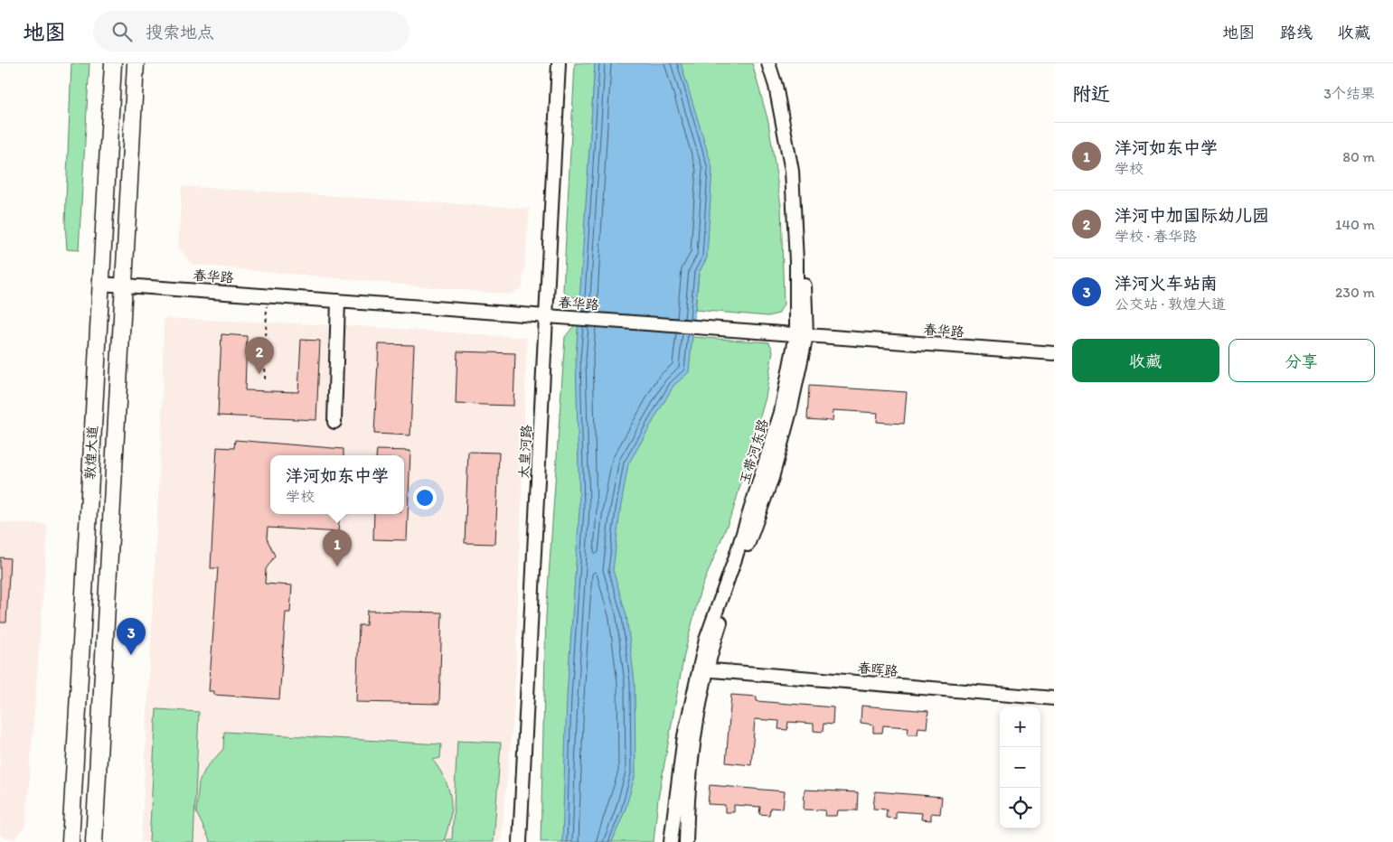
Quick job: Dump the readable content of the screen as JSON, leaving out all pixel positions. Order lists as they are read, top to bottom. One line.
{"streets":{"main road":["敦煌大道"],"street":["春华路","太皇河路","玉带河东路","春晖路"]},"crossings":[["春华路","太皇河路"],["春华路","玉带河东路"],["春华路","敦煌大道"],["玉带河东路","春晖路"]],"page":{"header":"地图","search":"搜索地点","nav":["地图","路线","收藏"],"heading":["附近","3个结果"],"list":[{"mark":"1","name":"洋河如东中学","note":"学校","value":"80 m"},{"mark":"2","name":"洋河中加国际幼儿园","note":"学校 · 春华路","value":"140 m"},{"mark":"3","name":"洋河火车站南","note":"公交站 · 敦煌大道","value":"230 m"}],"buttons":["收藏","分享"],"pins":["2","1","3"],"popup":["洋河如东中学","学校"],"map_buttons":["+","−"]}}
